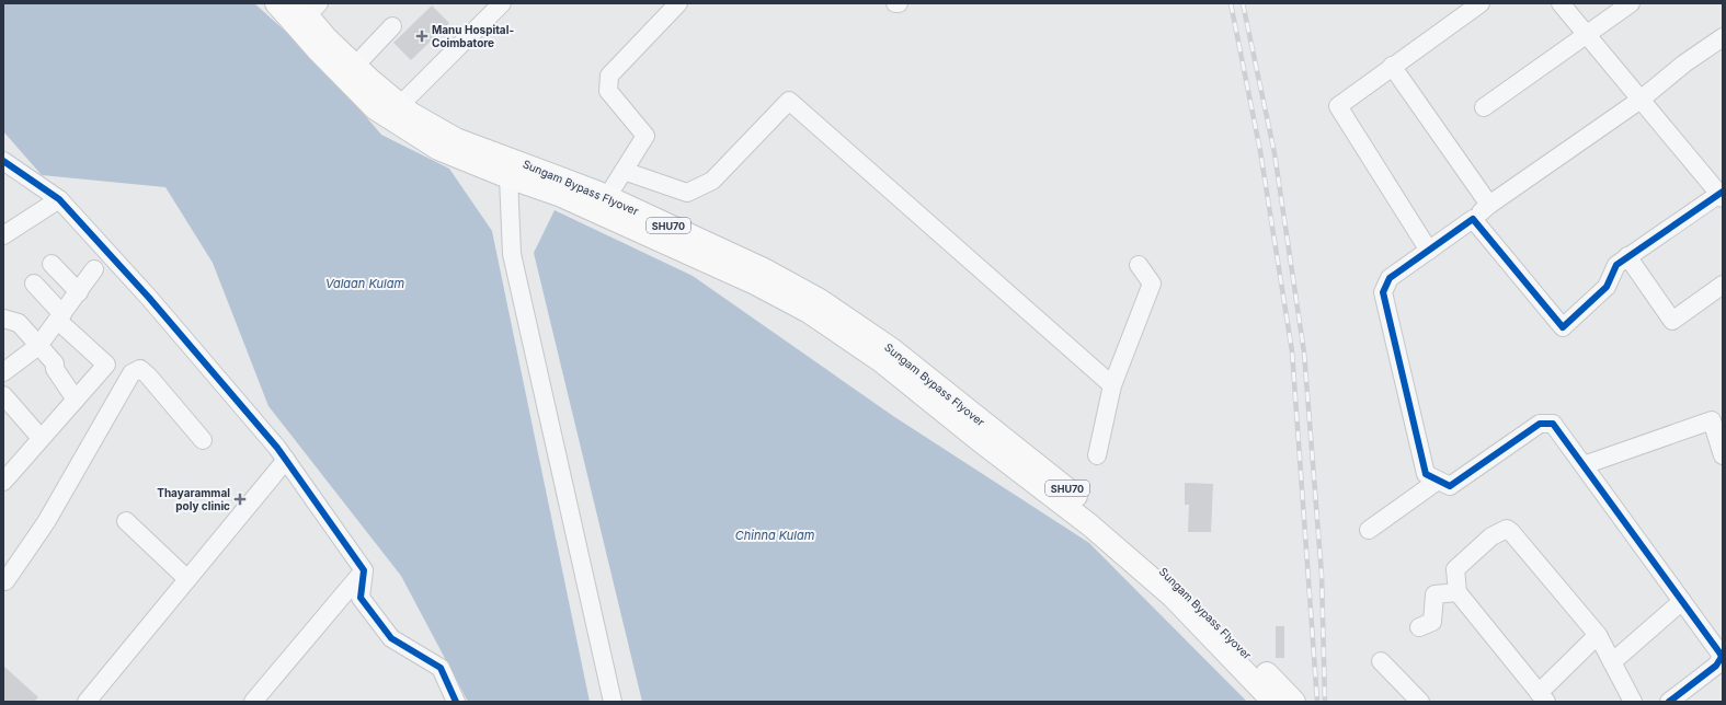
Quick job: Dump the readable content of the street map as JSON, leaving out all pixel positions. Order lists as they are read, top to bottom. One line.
{"streets":{"main road":["Sungam Bypass Flyover","SHU70"]},"crossings":[["Sungam Bypass Flyover","SHU70"]],"water":["Valaan Kulam","Chinna Kulam"],"places":{"health":["Manu Hospital- Coimbatore","Thayarammal poly clinic"]}}
